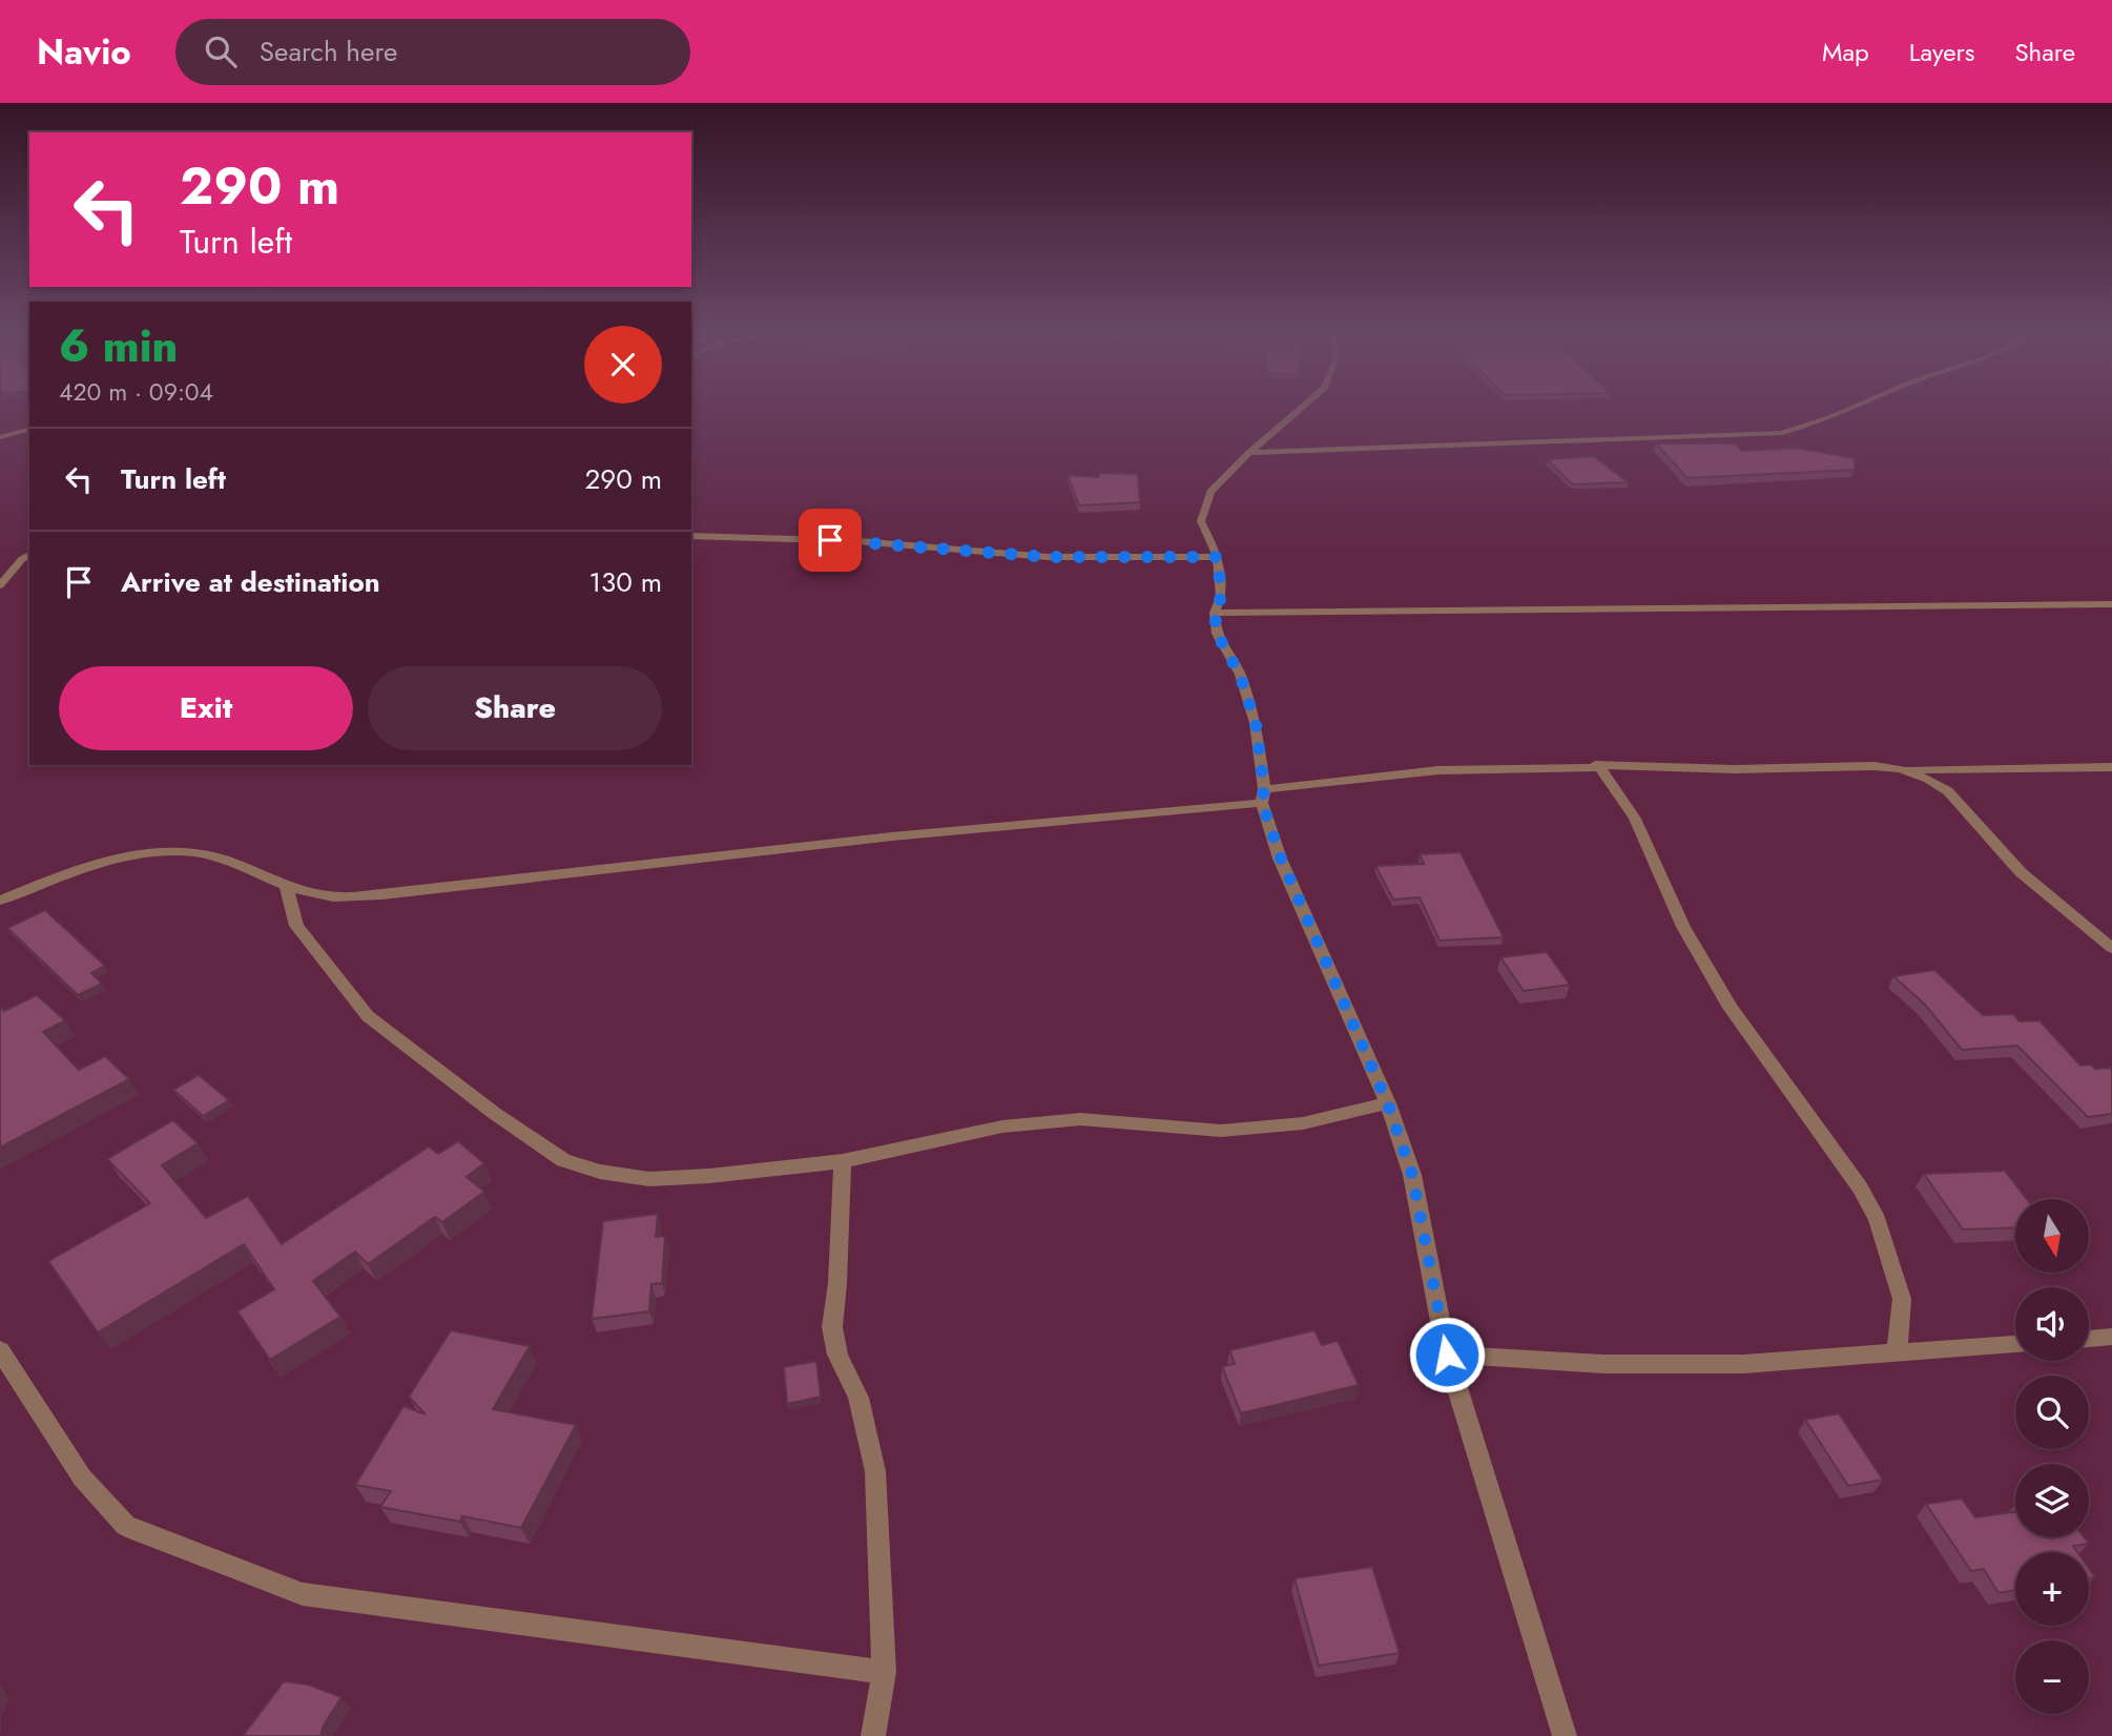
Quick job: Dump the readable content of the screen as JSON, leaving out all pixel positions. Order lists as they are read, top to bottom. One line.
{"north":"bottom","page":{"header":"Navio","search":"Search here","nav":["Map","Layers","Share"],"turn":["290 m","Turn left"],"heading":["6 min","420 m · 09:04"],"list":[{"name":"Turn left","value":"290 m"},{"name":"Arrive at destination","value":"130 m"}],"buttons":["Exit","Share"],"map_buttons":["+","−"]}}
